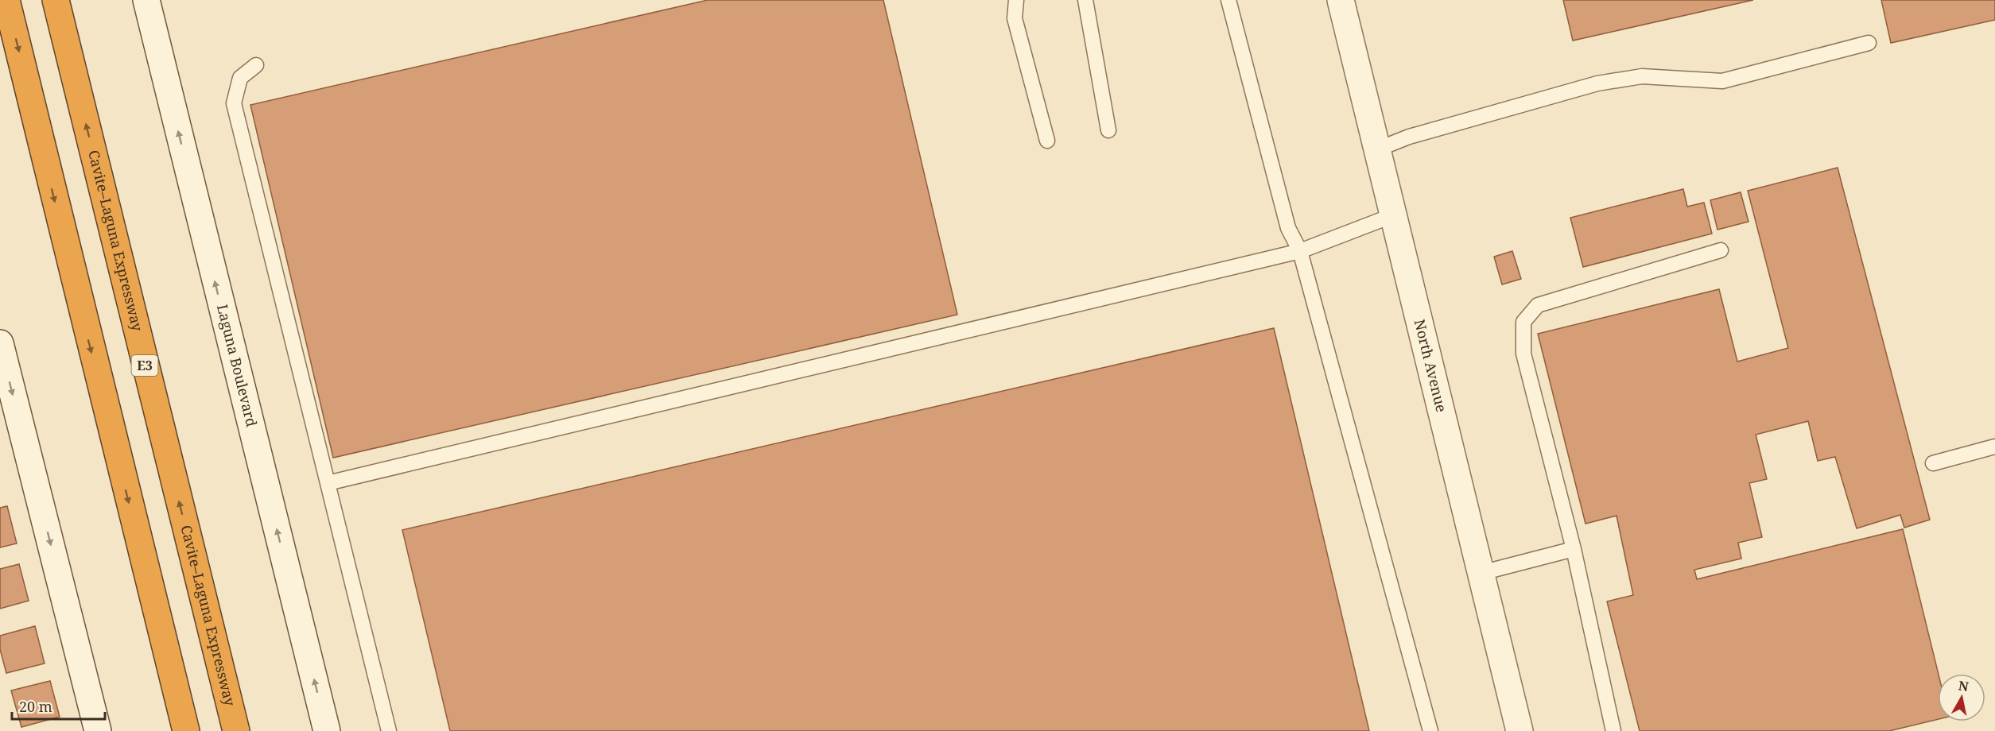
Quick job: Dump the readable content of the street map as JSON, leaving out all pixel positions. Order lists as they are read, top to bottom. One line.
{"streets":{"highway":["Cavite–Laguna Expressway","E3"],"main road":["Laguna Boulevard","North Avenue"]},"scale_bar":"20 m","north":"top"}
